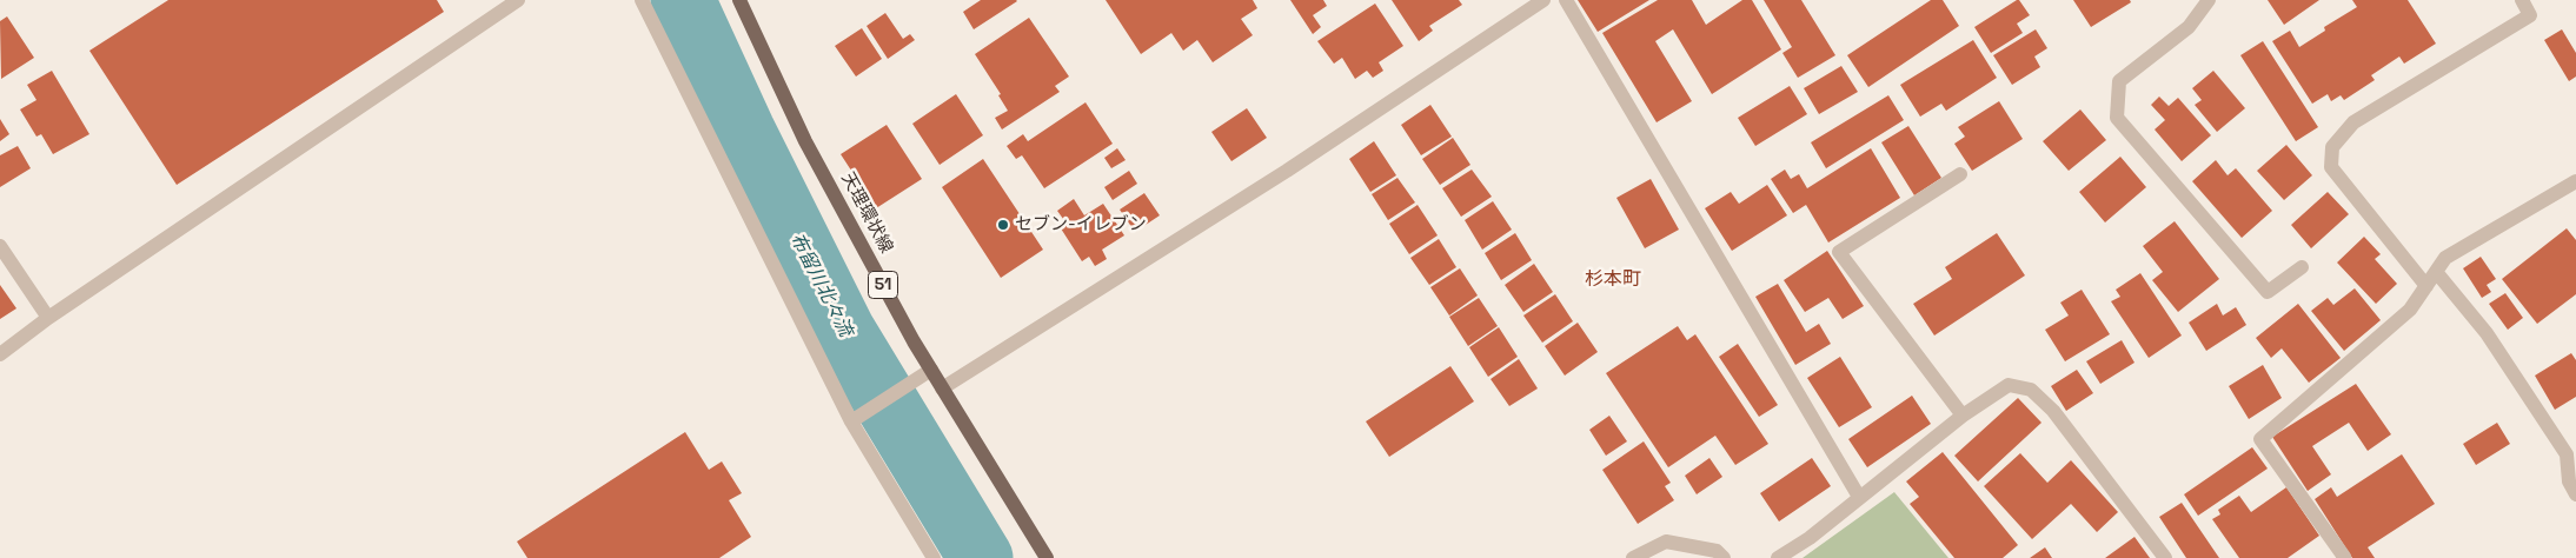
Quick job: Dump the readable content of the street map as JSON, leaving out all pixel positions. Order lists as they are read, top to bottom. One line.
{"streets":{"main road":["天理環状線","51"]},"districts":["杉本町"],"water":["布留川北々流"],"places":["セブン-イレブン"]}
